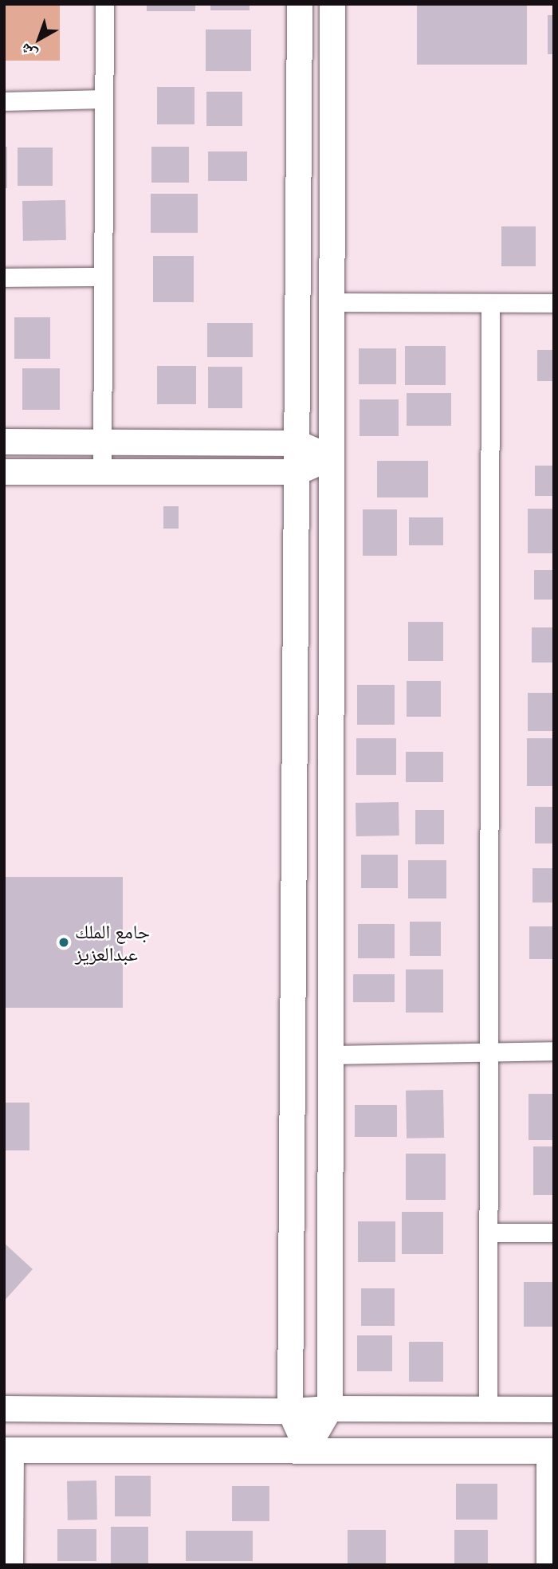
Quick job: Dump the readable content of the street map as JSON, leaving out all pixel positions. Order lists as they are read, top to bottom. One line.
{"places":["جامع الملك عبدالعزيز"],"north":"bottom left"}
